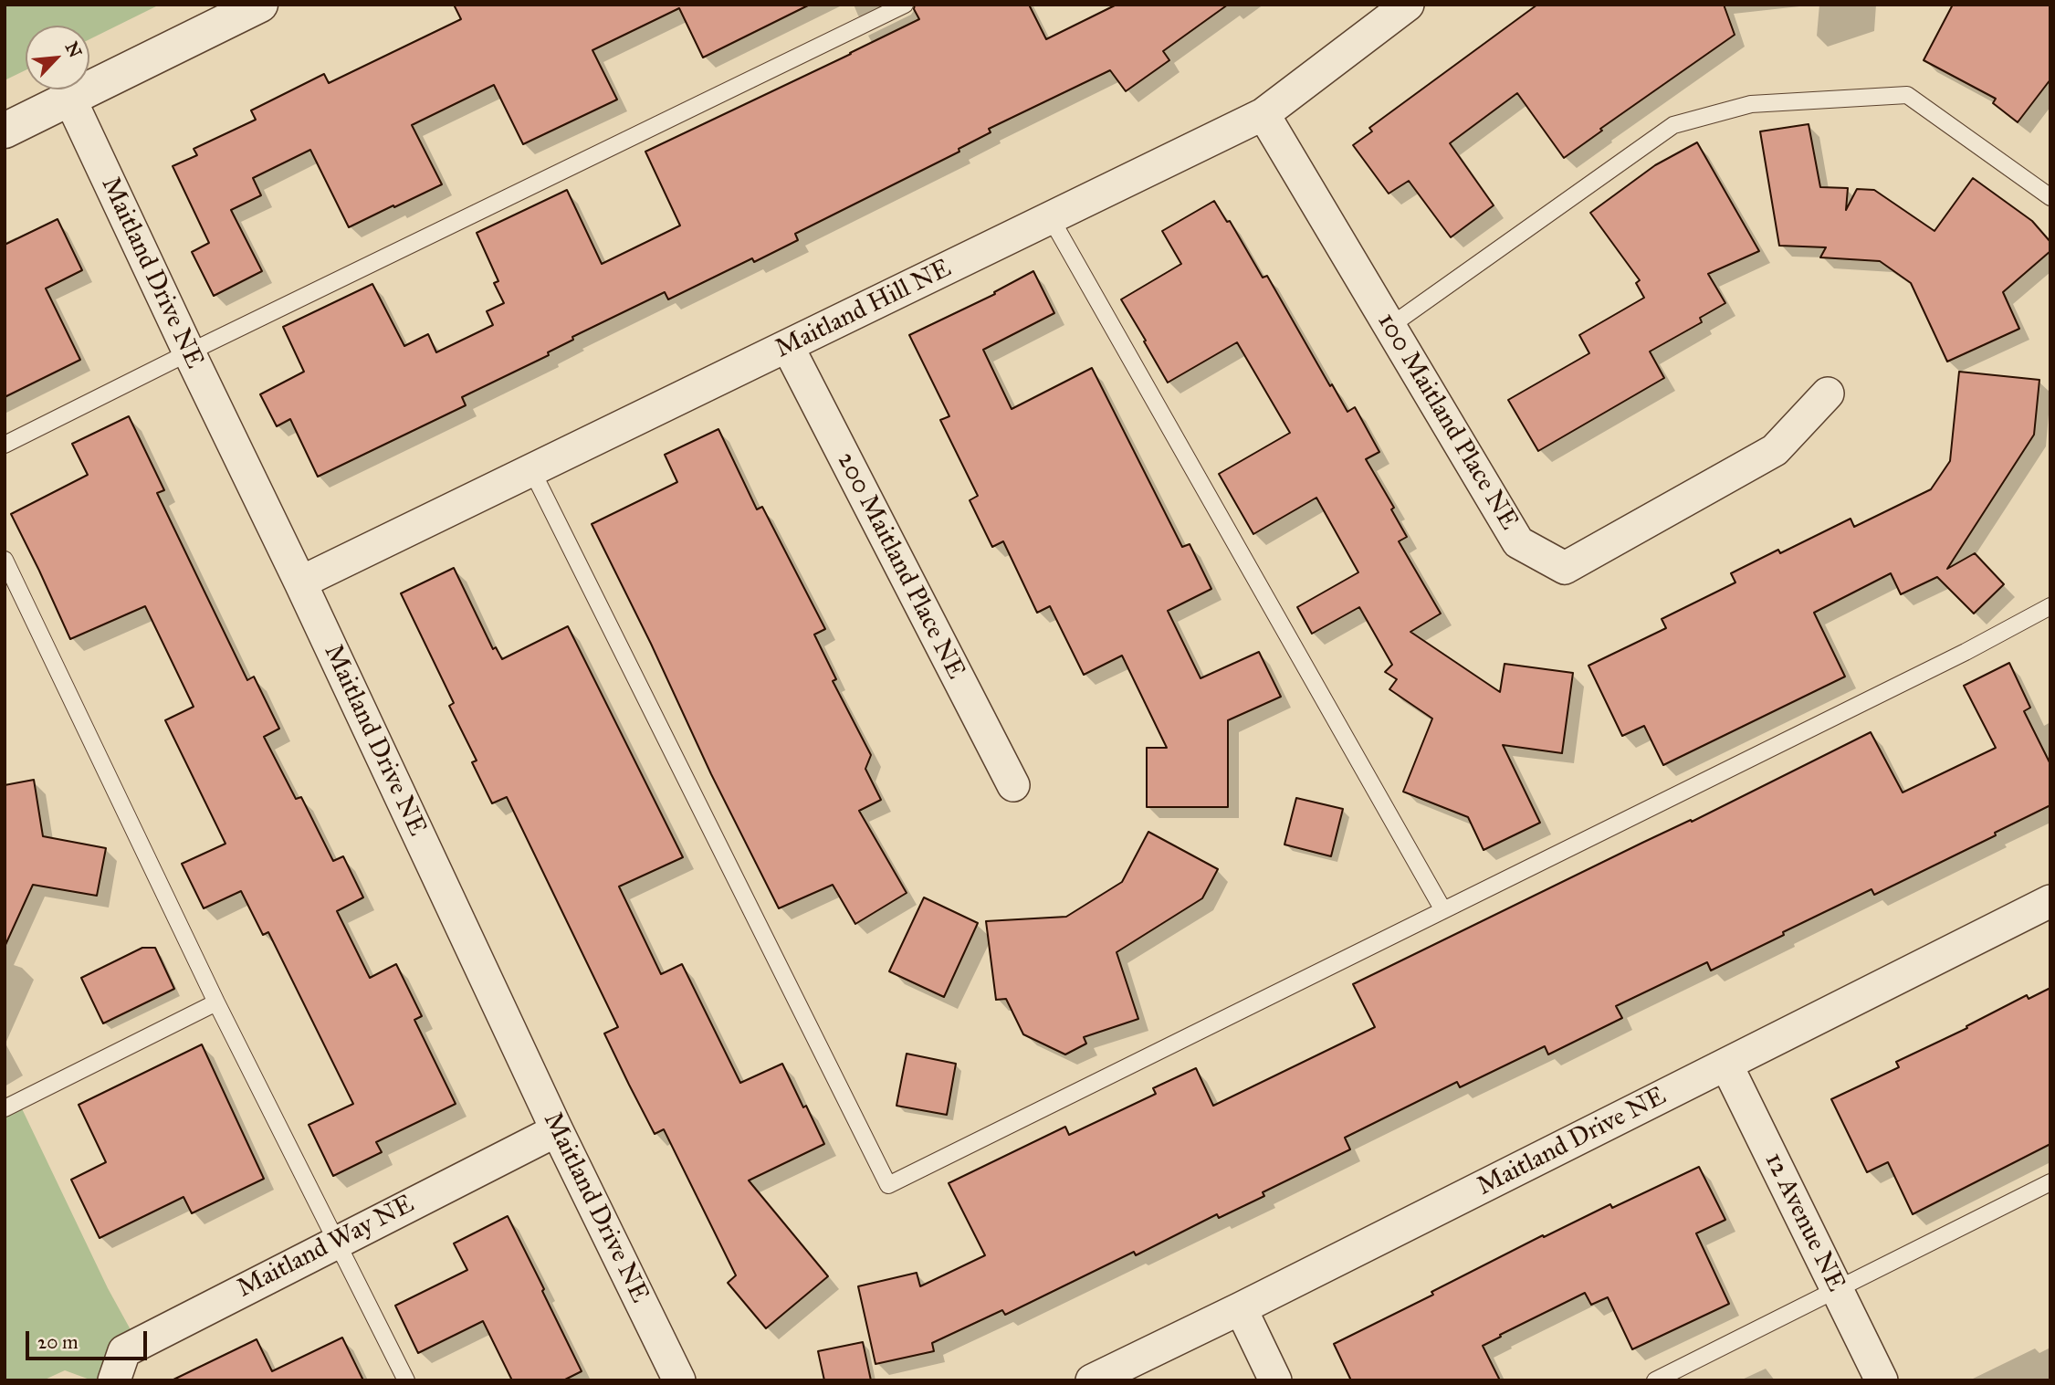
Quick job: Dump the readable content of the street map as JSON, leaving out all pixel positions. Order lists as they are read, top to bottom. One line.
{"streets":{"street":["Maitland Drive NE","Maitland Hill NE","100 Maitland Place NE","200 Maitland Place NE","12 Avenue NE","Maitland Way NE"]},"crossings":[["Maitland Drive NE","Maitland Hill NE"],["Maitland Drive NE","12 Avenue NE"],["Maitland Drive NE","Maitland Way NE"],["Maitland Hill NE","100 Maitland Place NE"],["Maitland Hill NE","200 Maitland Place NE"]],"scale_bar":"20 m","north":"top right"}
